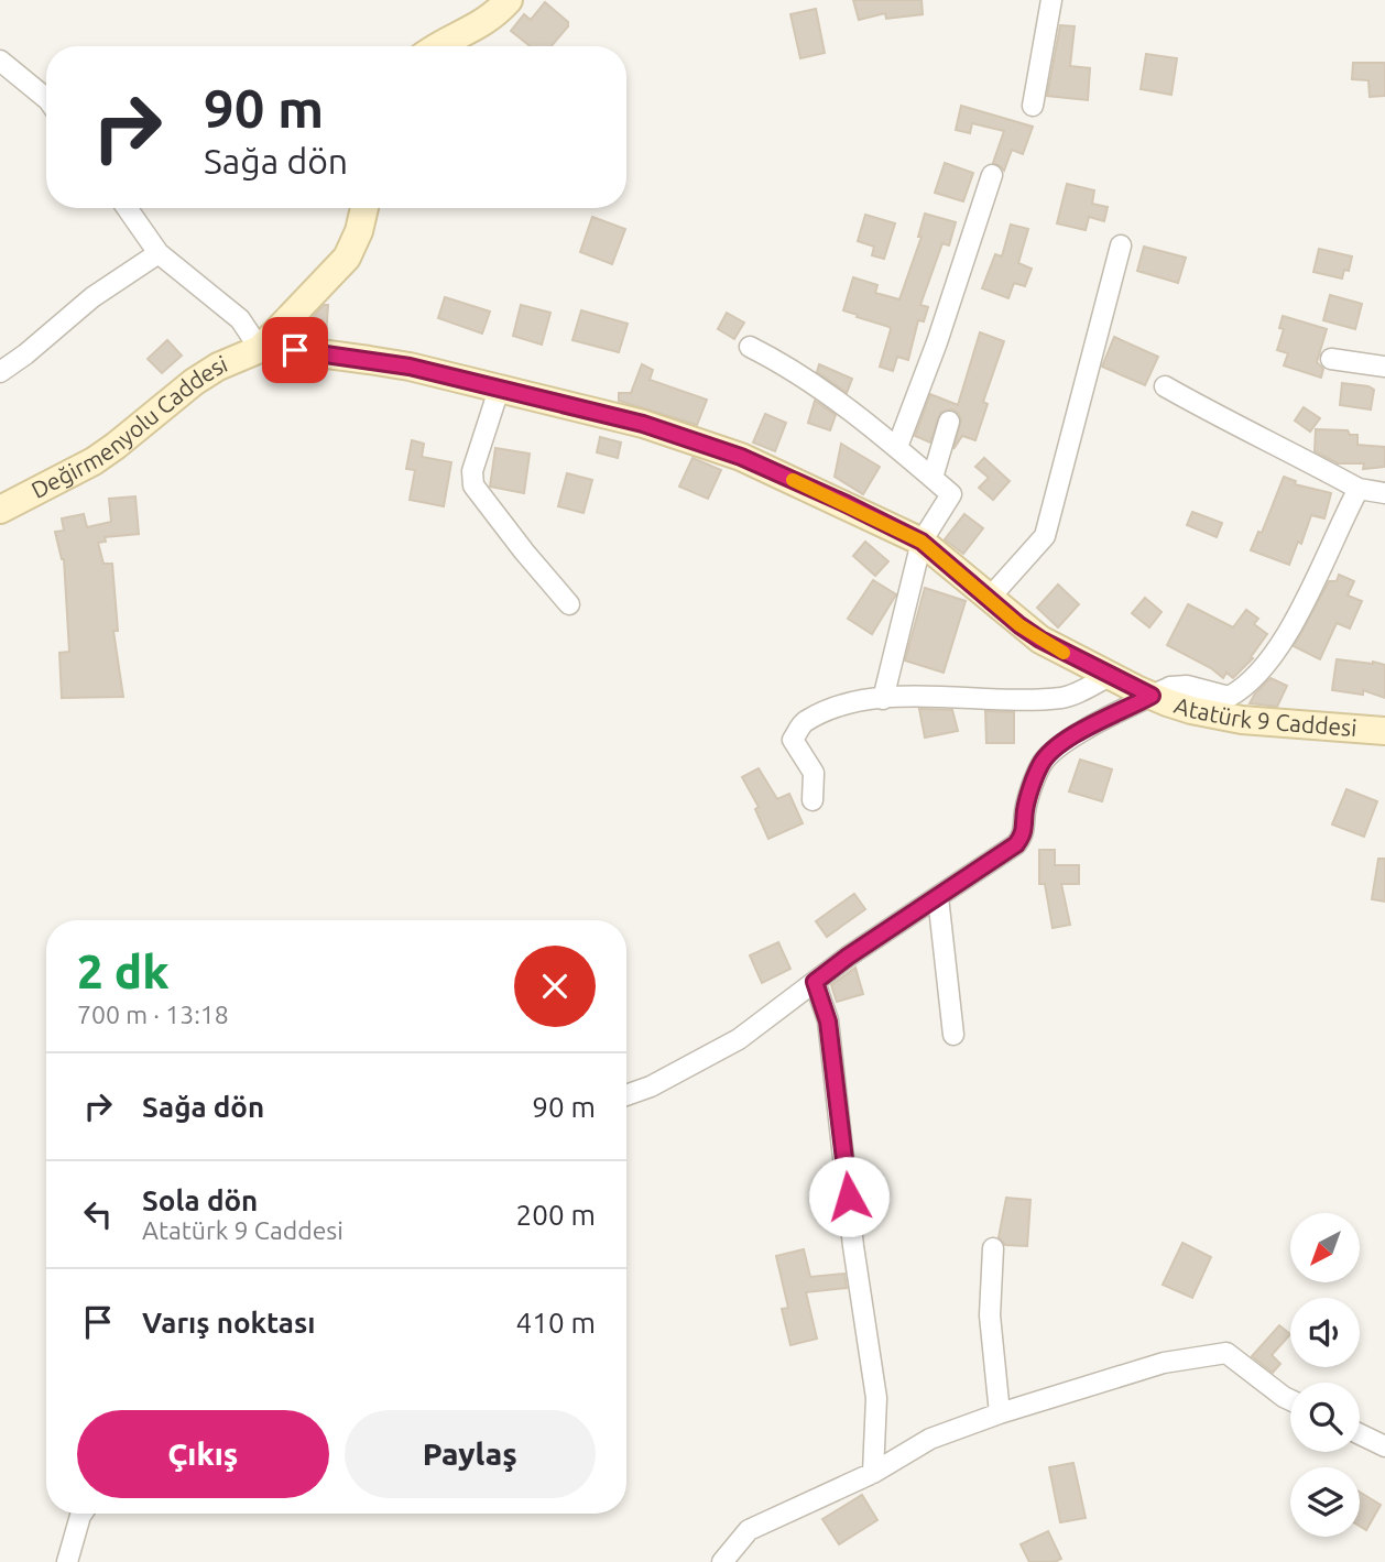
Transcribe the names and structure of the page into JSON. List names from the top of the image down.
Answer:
{
  "streets": {
    "street": ["Değirmenyolu Caddesi", "Atatürk 9 Caddesi"]
  },
  "crossings": [
    ["Değirmenyolu Caddesi", "Atatürk 9 Caddesi"]
  ],
  "north": "bottom left",
  "page": {
    "turn": ["90 m", "Sağa dön"],
    "heading": ["2 dk", "700 m · 13:18"],
    "list": [
      {
        "name": "Sağa dön",
        "value": "90 m"
      },
      {
        "name": "Sola dön",
        "note": "Atatürk 9 Caddesi",
        "value": "200 m"
      },
      {
        "name": "Varış noktası",
        "value": "410 m"
      }
    ],
    "buttons": ["Çıkış", "Paylaş"]
  }
}
